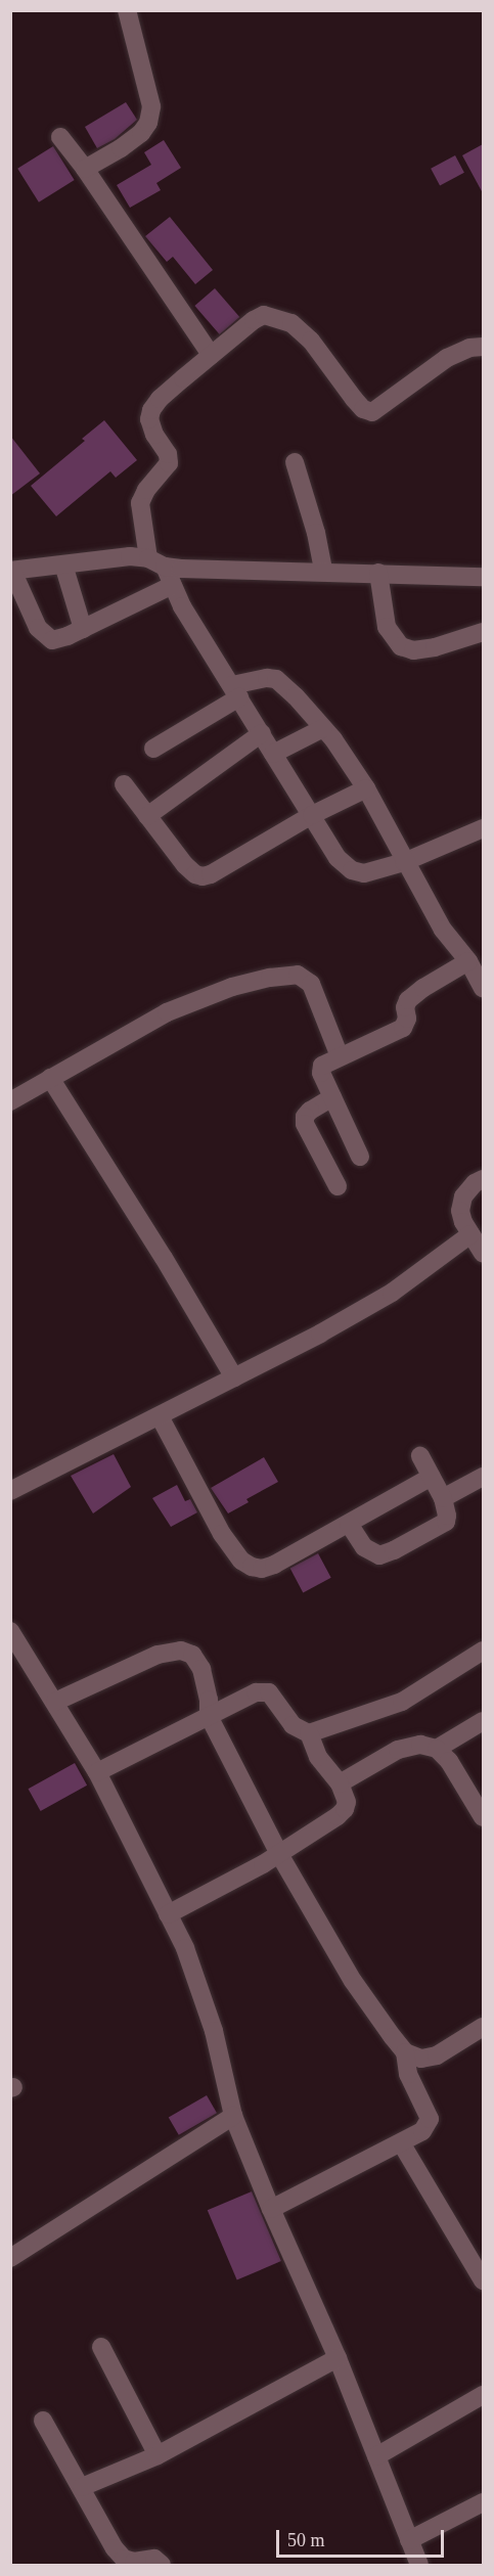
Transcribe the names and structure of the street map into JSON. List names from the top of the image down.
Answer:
{
  "scale_bar": "50 m"
}
